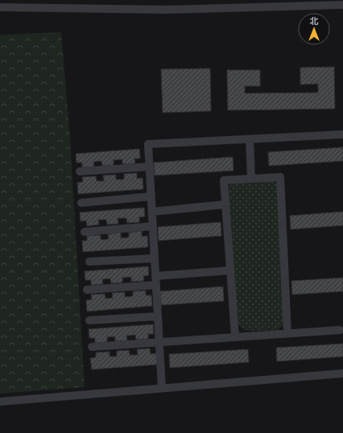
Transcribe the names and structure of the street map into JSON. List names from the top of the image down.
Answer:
{
  "north": "top"
}
